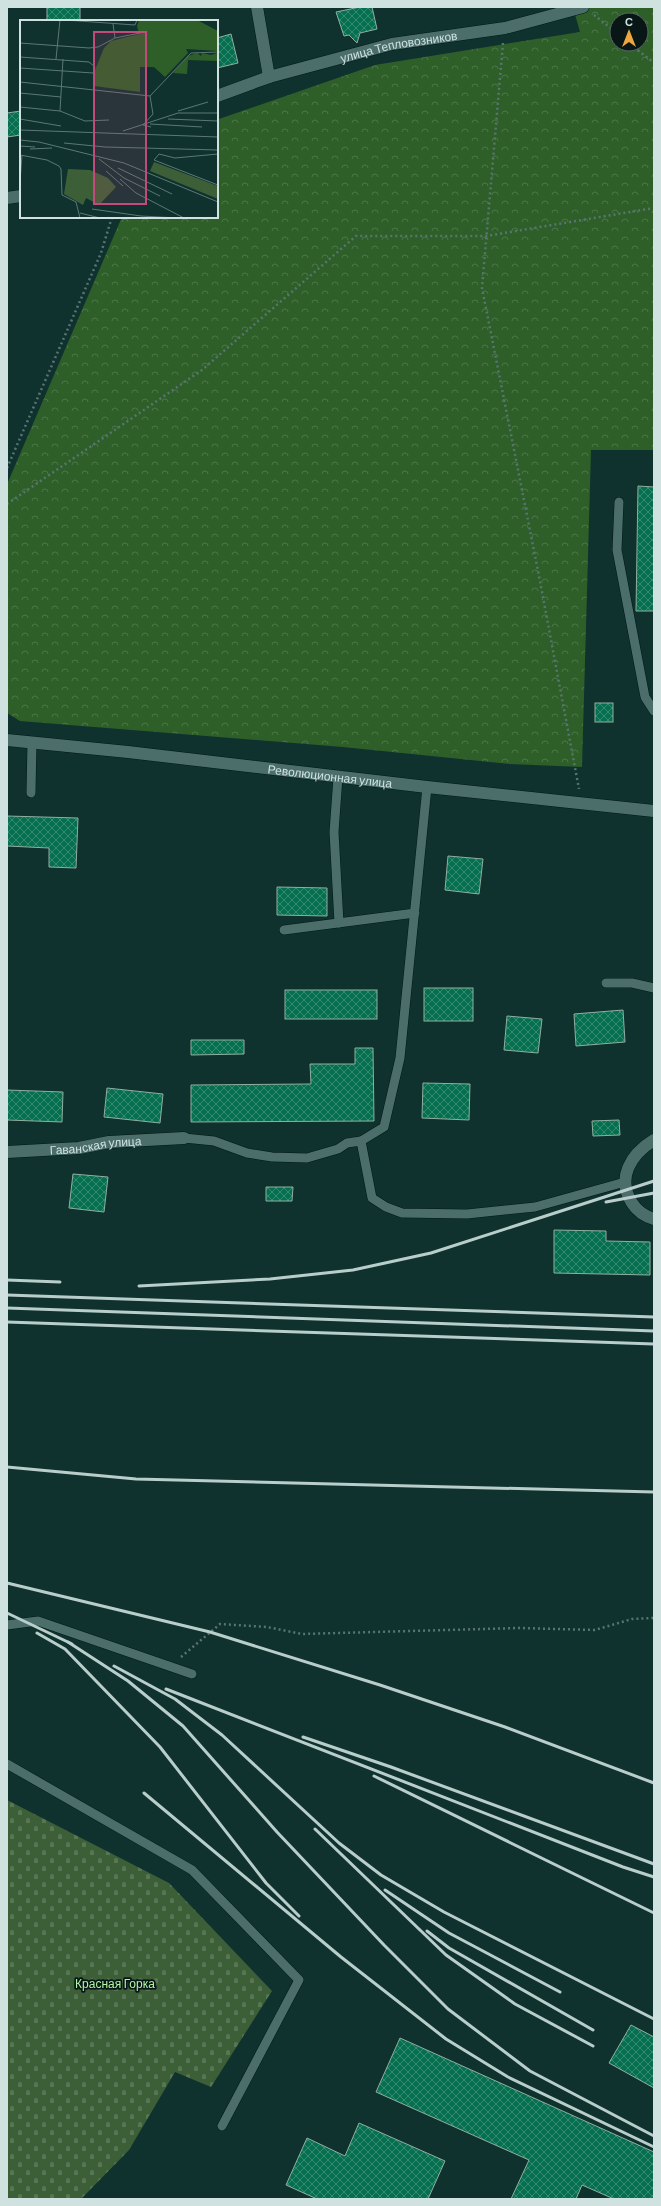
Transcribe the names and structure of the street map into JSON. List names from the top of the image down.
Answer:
{
  "streets": {
    "street": ["улица Тепловозников", "Революционная улица", "Гаванская улица"]
  },
  "parks": ["Красная Горка"],
  "north": "top"
}
